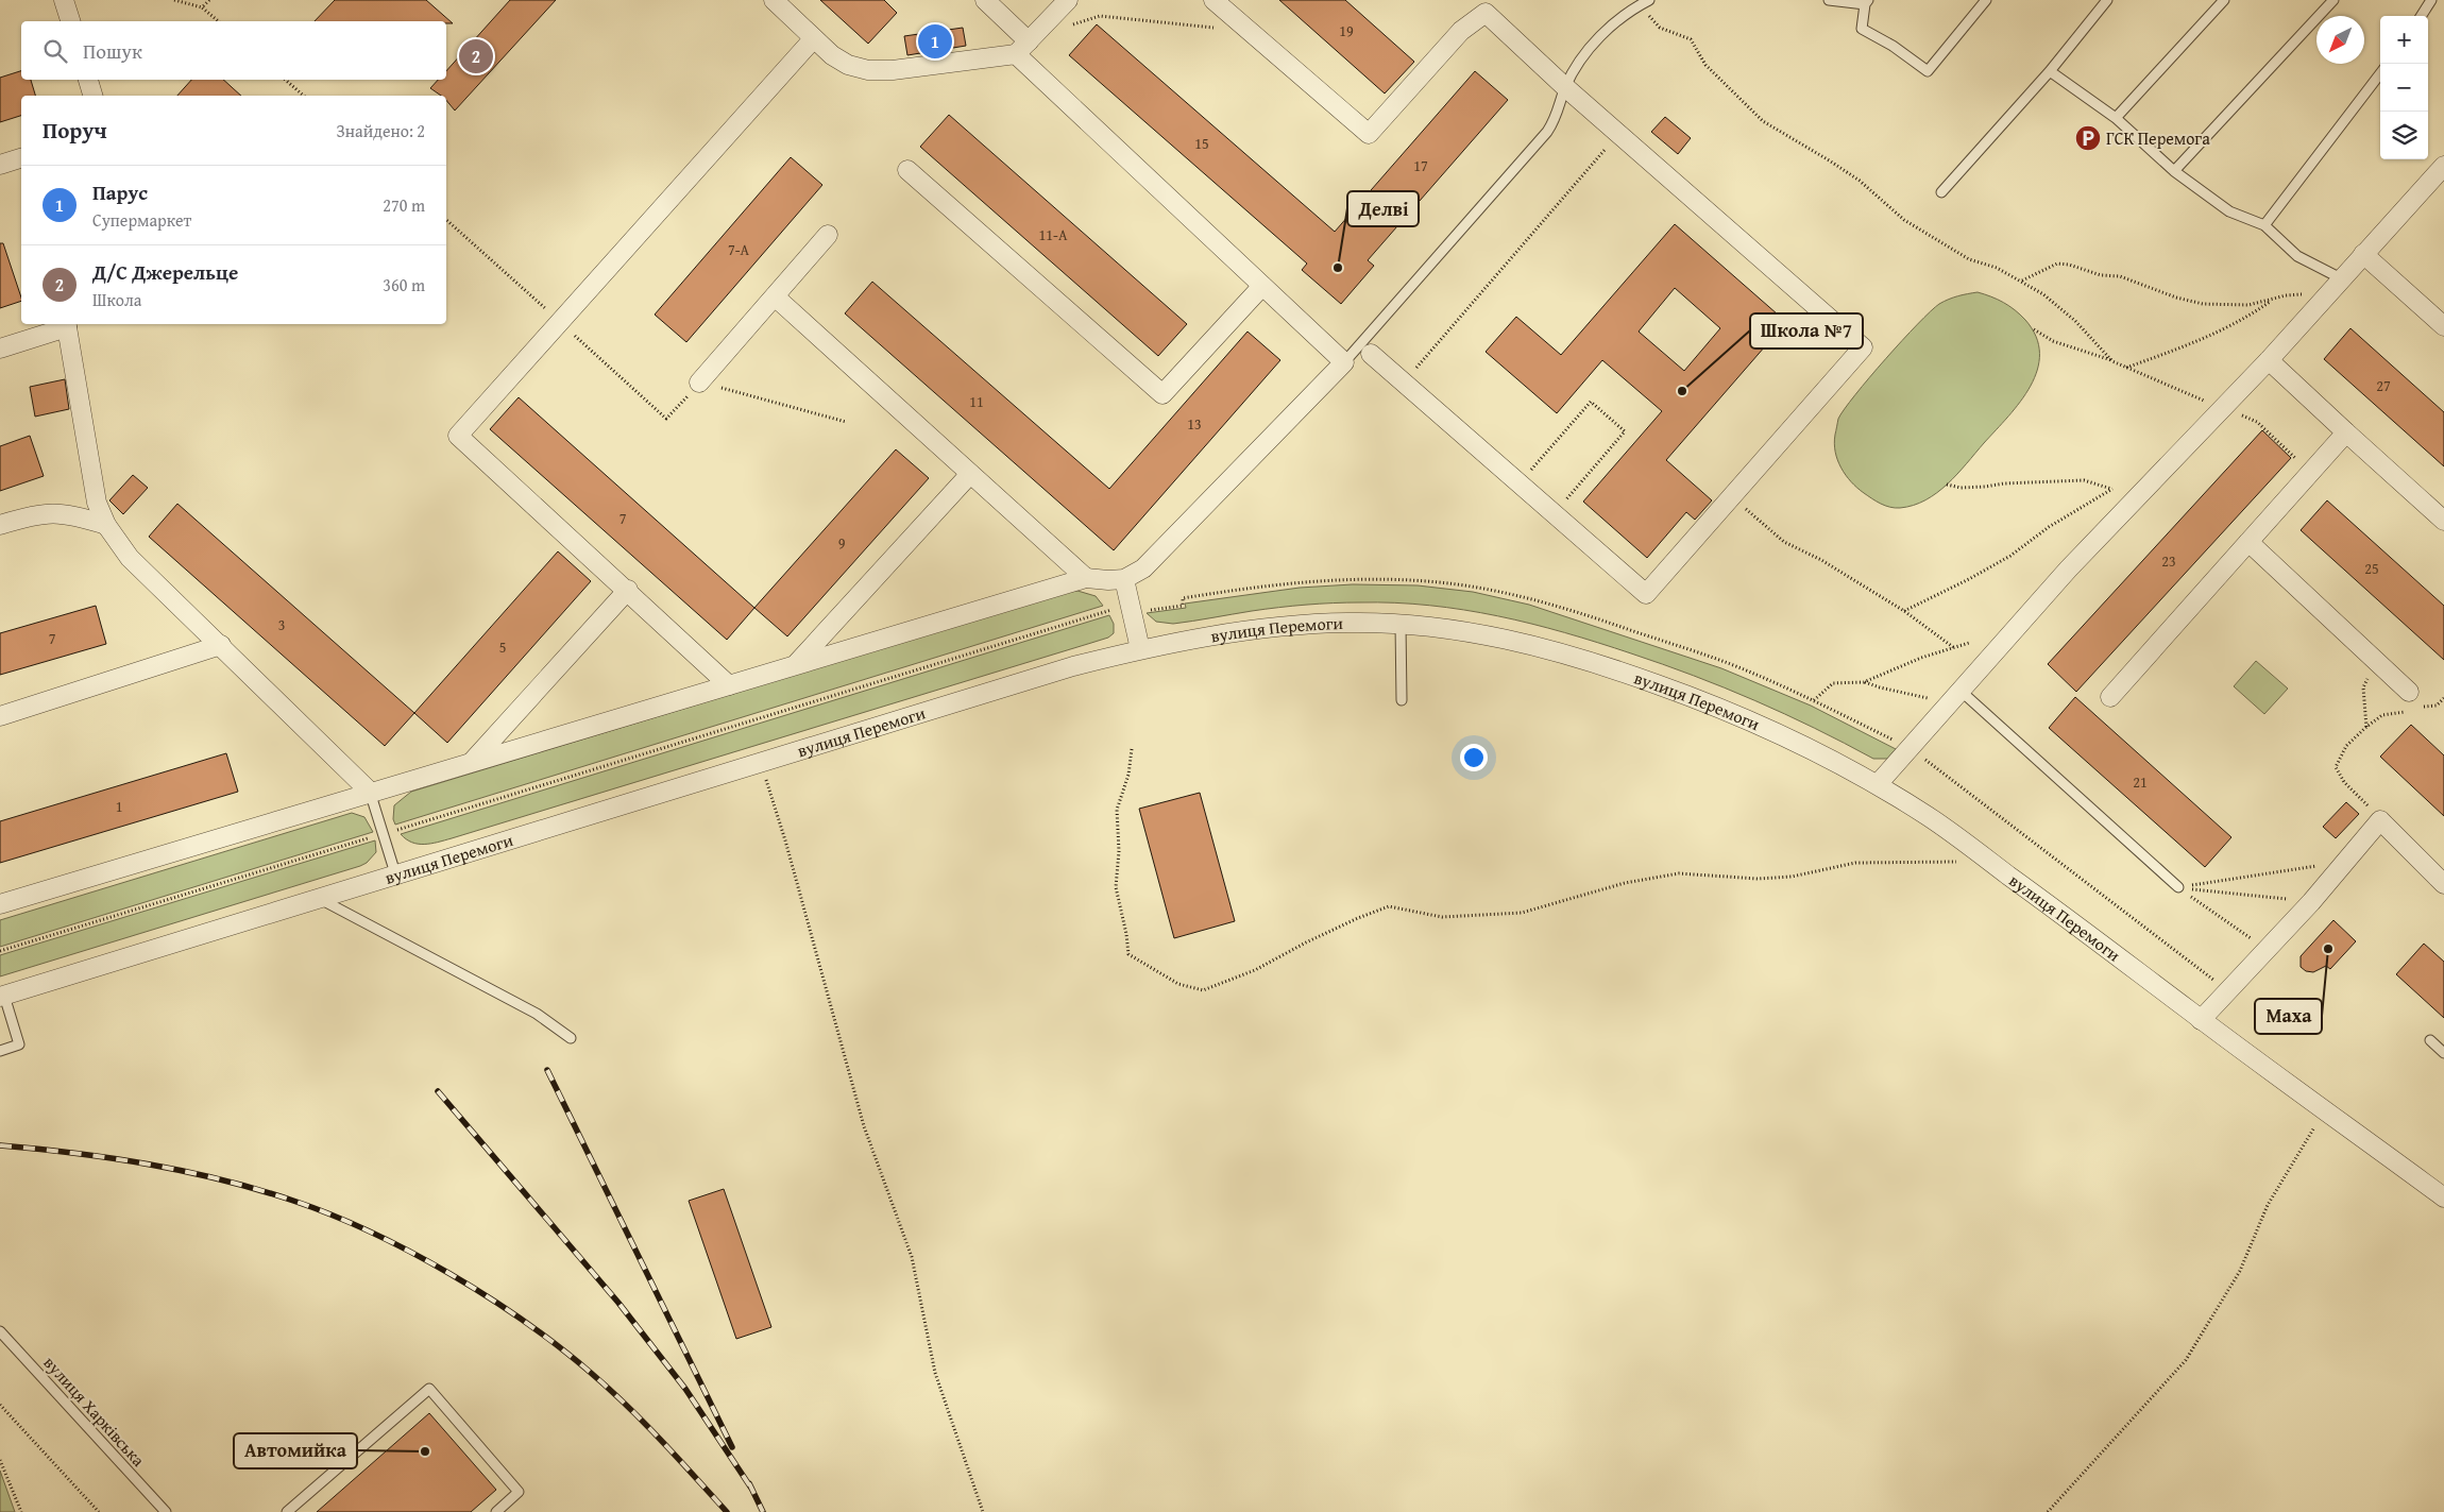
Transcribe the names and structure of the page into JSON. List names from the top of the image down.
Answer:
{
  "streets": {
    "street": ["вулиця Перемоги"],
    "lane": ["вулиця Харківська"]
  },
  "places": {
    "parking": ["ГСК Перемога"],
    "other": [
      "Делві",
      "Школа №7",
      "Маха",
      "Автомийка"
    ]
  },
  "house_numbers": [
    "19",
    "15",
    "17",
    "11-А",
    "7-А",
    "27",
    "11",
    "13",
    "7",
    "9",
    "23",
    "25",
    "3",
    "7",
    "5",
    "21",
    "1"
  ],
  "north": "bottom left",
  "page": {
    "map_buttons": ["+", "−"],
    "search": "Пошук",
    "pins": ["1", "2"],
    "heading": ["Поруч", "Знайдено: 2"],
    "list": [
      {
        "mark": "1",
        "name": "Парус",
        "note": "Супермаркет",
        "value": "270 m"
      },
      {
        "mark": "2",
        "name": "Д/С Джерельце",
        "note": "Школа",
        "value": "360 m"
      }
    ]
  }
}
